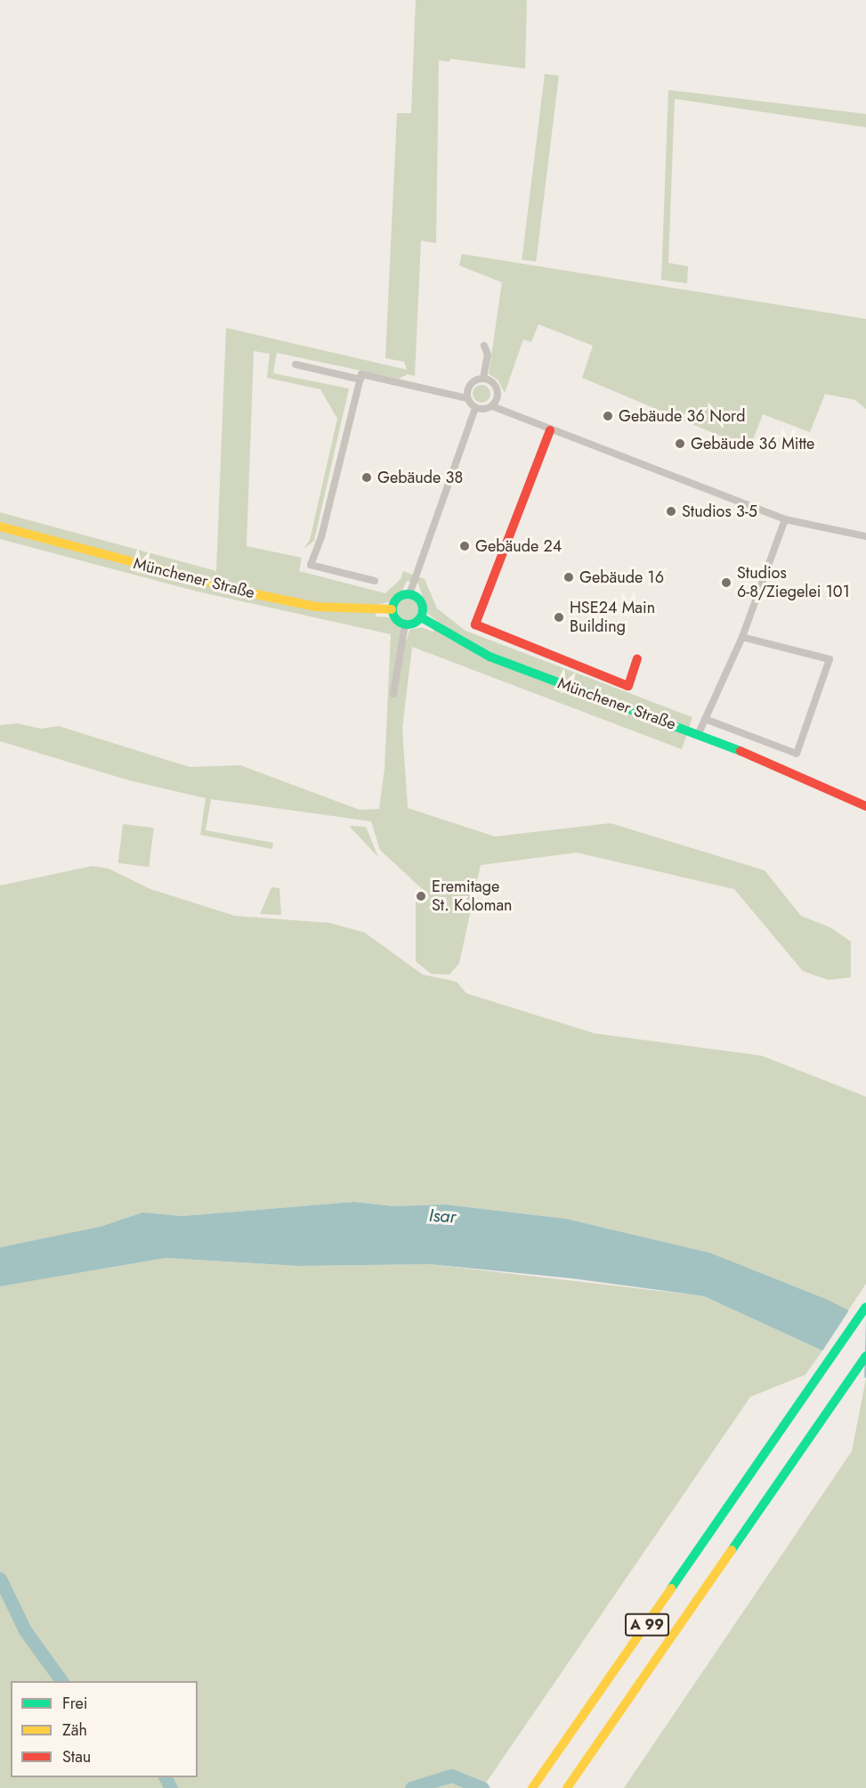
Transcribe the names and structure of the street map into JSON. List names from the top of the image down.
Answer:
{
  "streets": {
    "main road": ["Münchener Straße", "A 99"]
  },
  "water": ["Isar"],
  "places": [
    "Gebäude 36 Nord",
    "Gebäude 36 Mitte",
    "Gebäude 38",
    "Studios 3-5",
    "Gebäude 24",
    "Gebäude 16",
    "Studios 6-8/Ziegelei 101",
    "HSE24 Main Building",
    "Eremitage St. Koloman"
  ],
  "legend": ["Frei", "Zäh", "Stau"]
}
